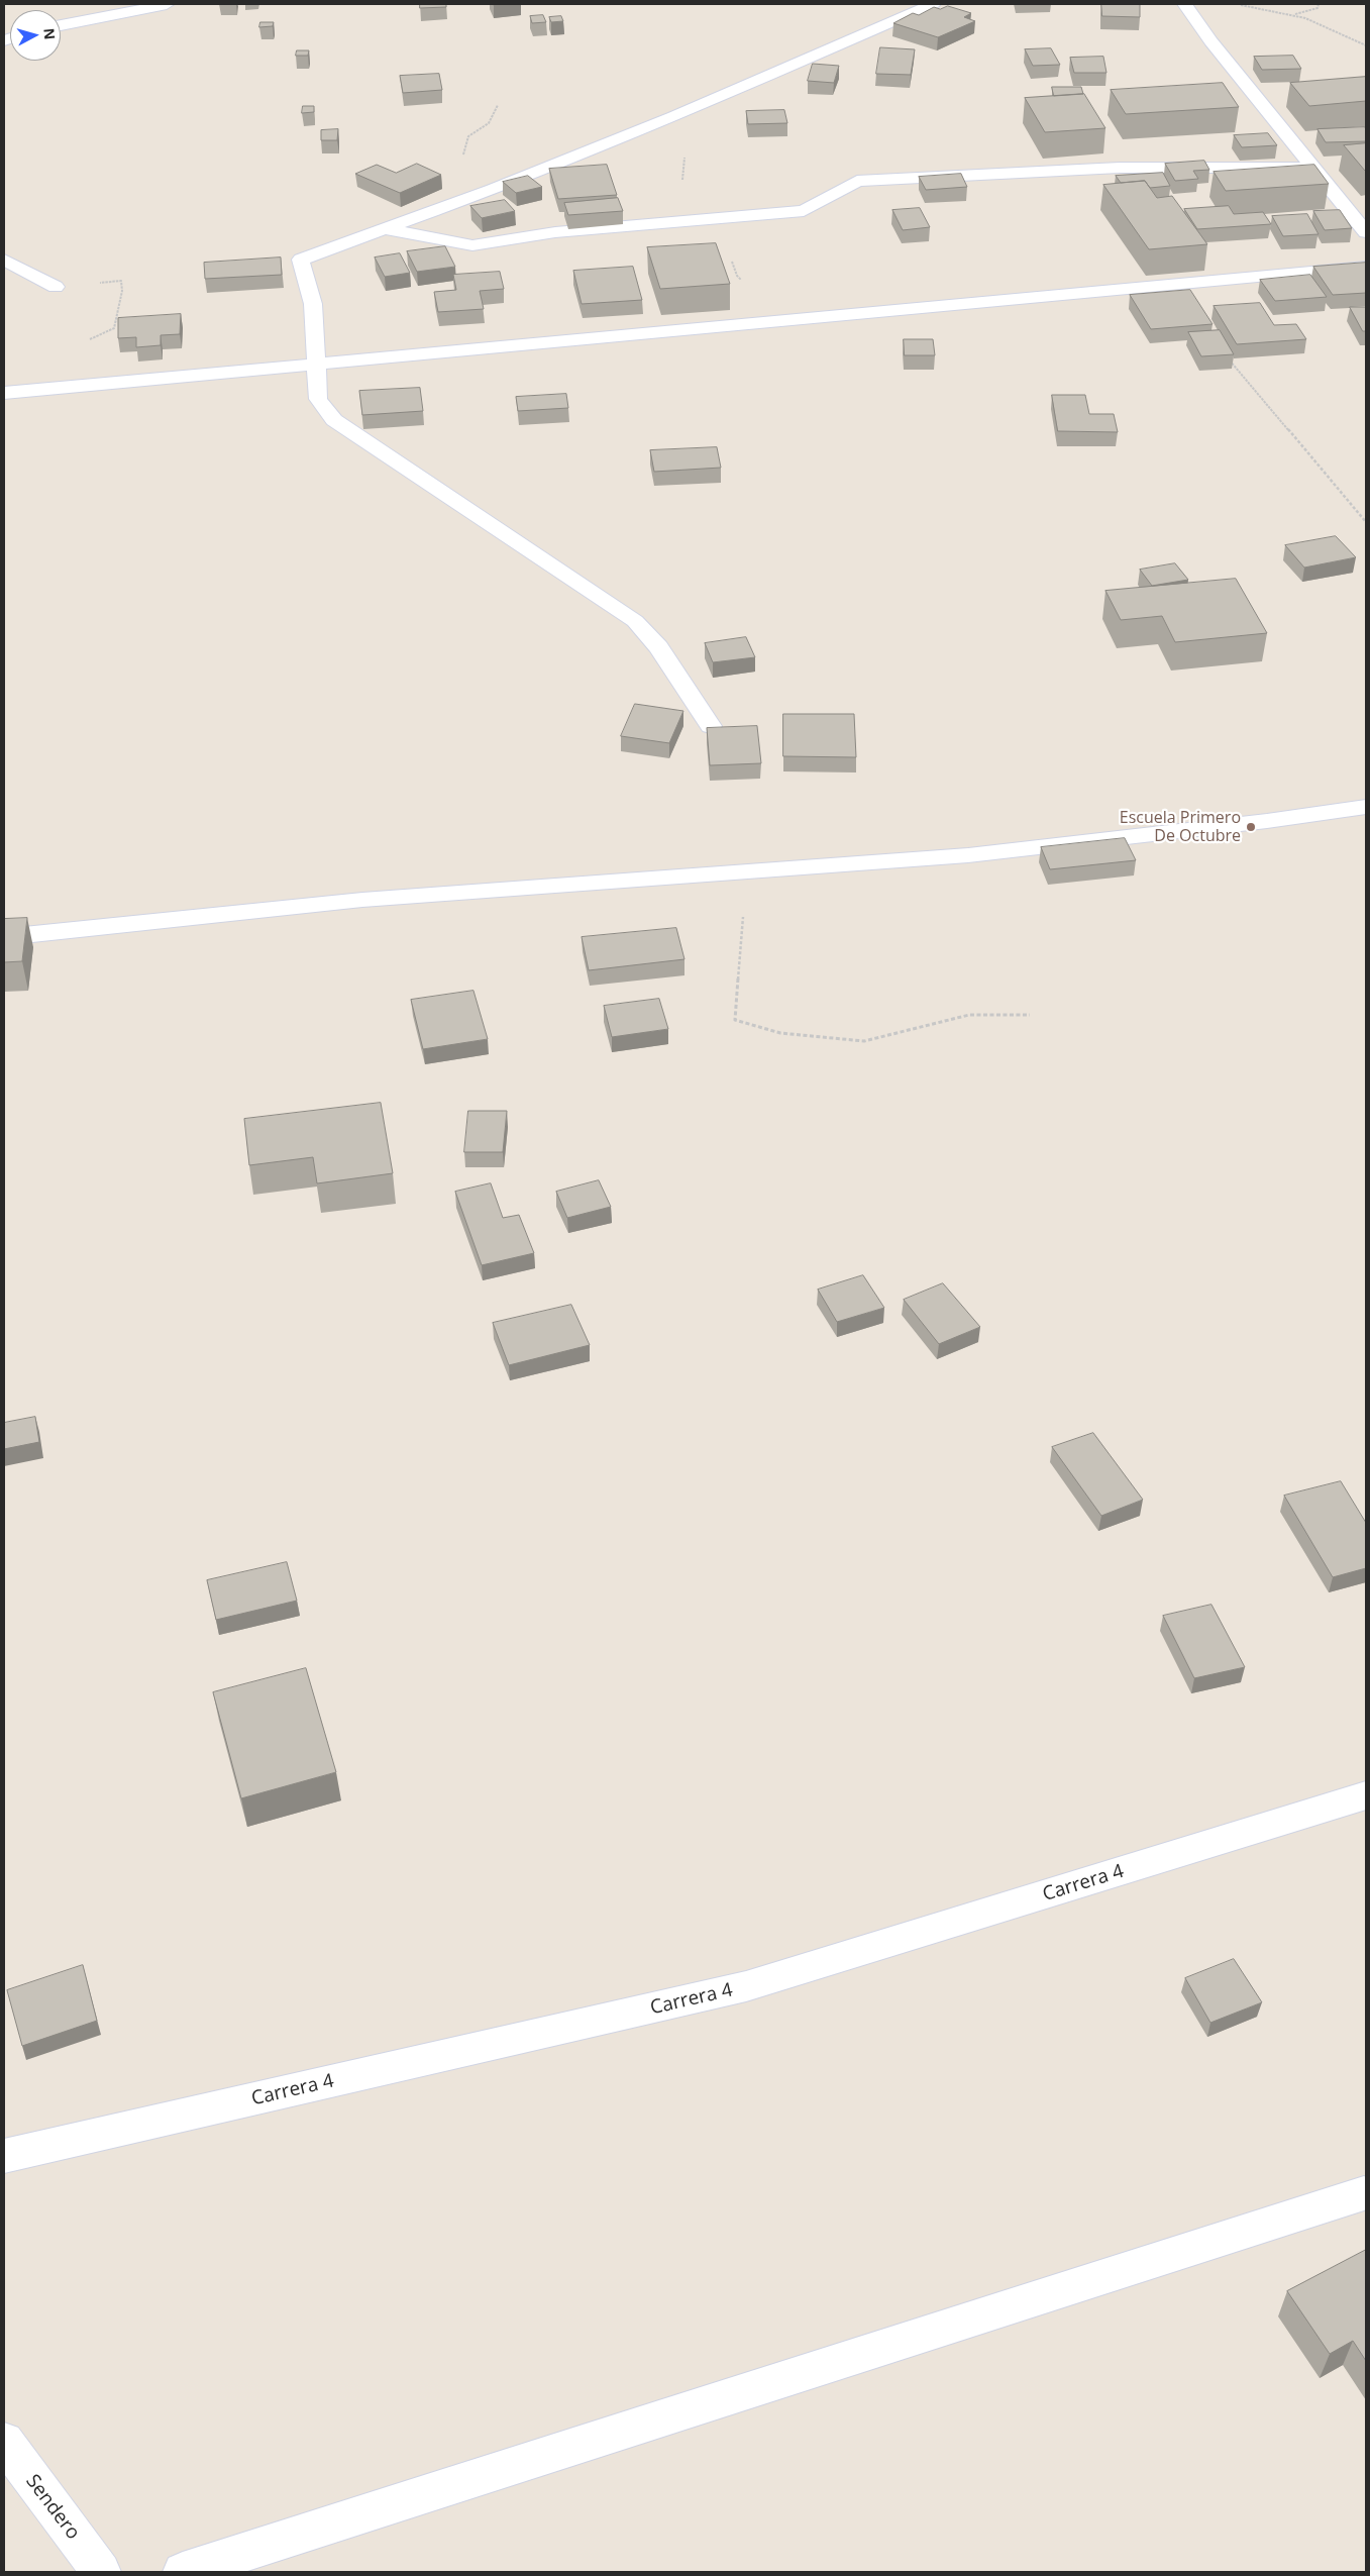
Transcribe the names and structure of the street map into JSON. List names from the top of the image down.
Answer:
{
  "streets": {
    "street": ["Carrera 4", "Sendero"]
  },
  "places": ["Escuela Primero De Octubre"],
  "north": "right"
}
